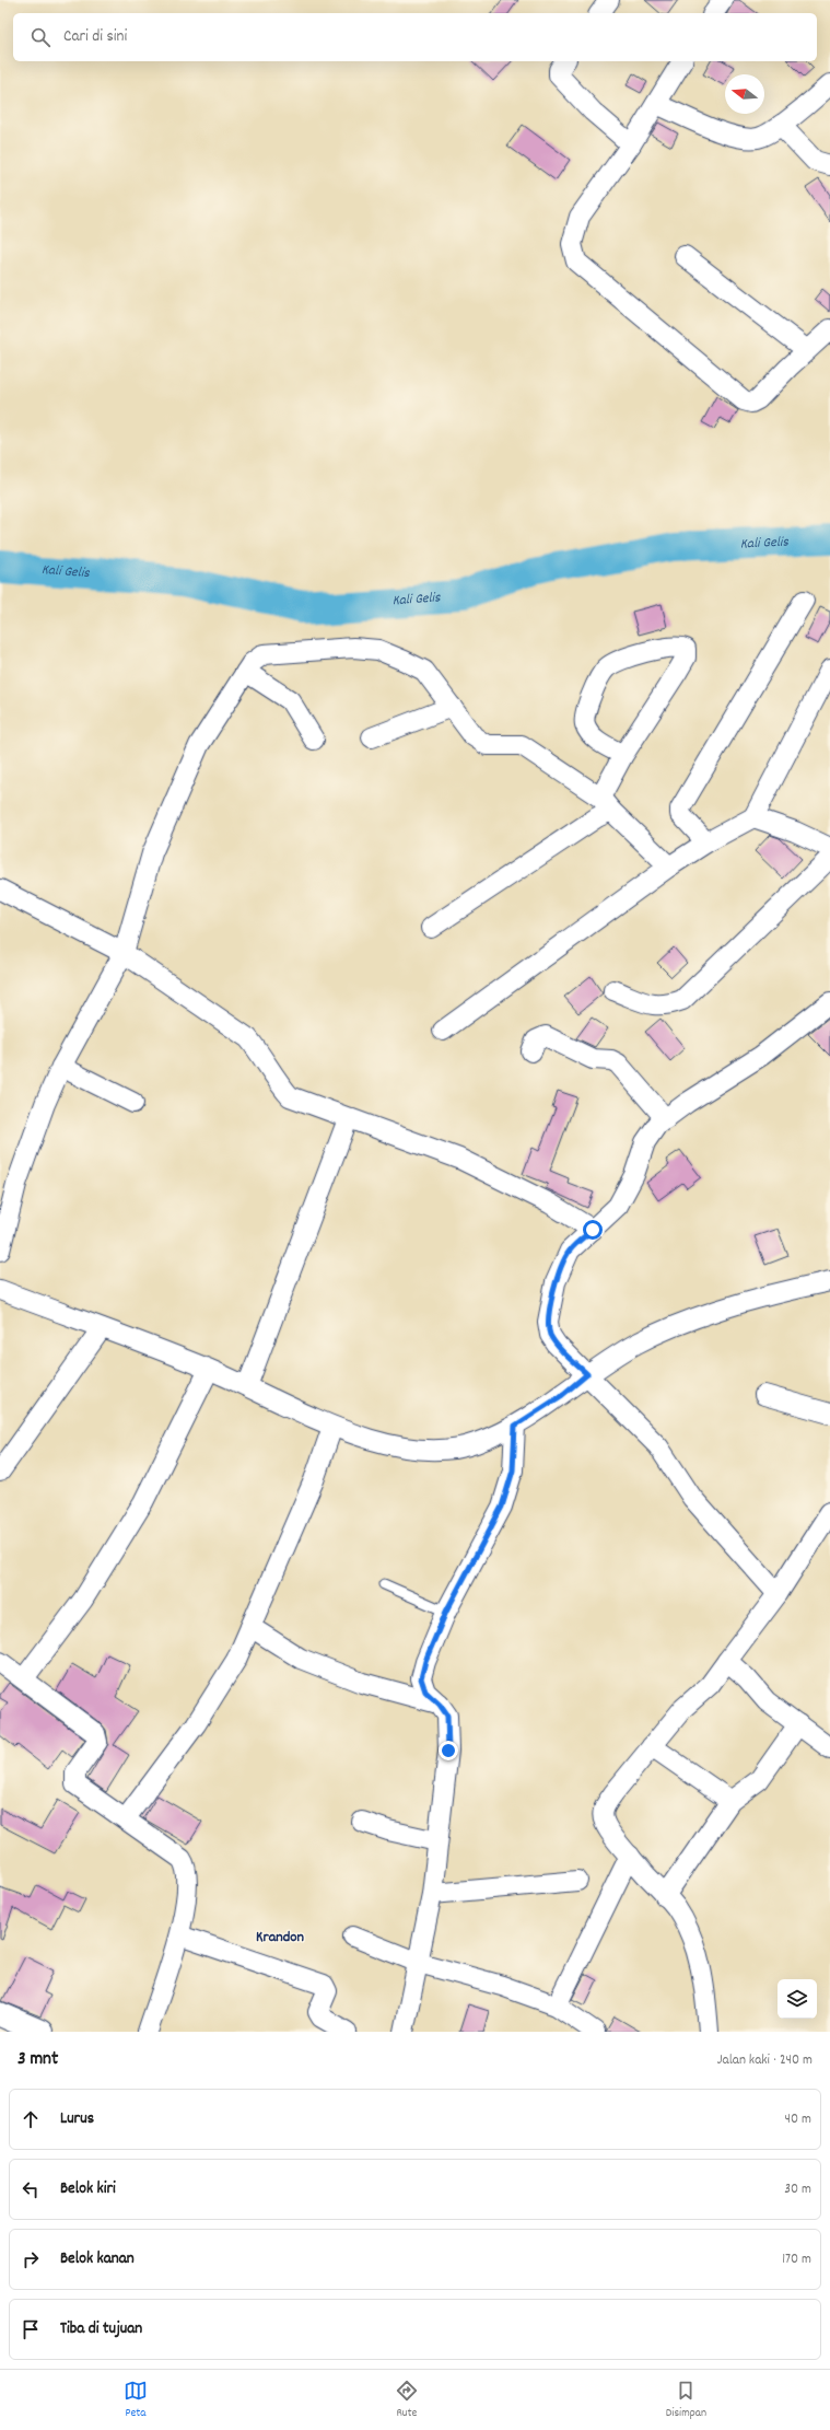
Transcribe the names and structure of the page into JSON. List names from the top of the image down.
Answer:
{
  "districts": ["Krandon"],
  "water": ["Kali Gelis"],
  "north": "left",
  "page": {
    "search": "Cari di sini",
    "heading": ["3 mnt", "Jalan kaki · 240 m"],
    "list": [
      ["Lurus", "40 m"],
      ["Belok kiri", "30 m"],
      ["Belok kanan", "170 m"],
      "Tiba di tujuan"
    ],
    "nav": ["Peta", "Rute", "Disimpan"]
  }
}
